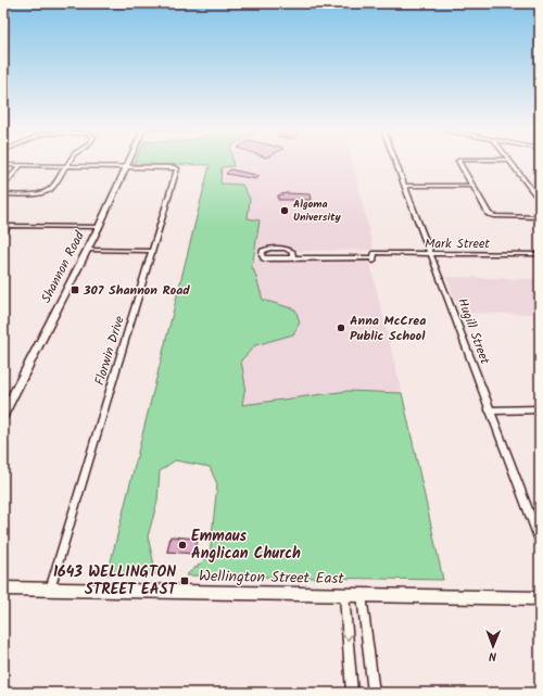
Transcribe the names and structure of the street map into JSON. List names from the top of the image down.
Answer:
{
  "streets": {
    "street": [
      "Mark Street",
      "Shannon Road",
      "Hugill Street",
      "Florwin Drive",
      "Wellington Street East"
    ]
  },
  "crossings": [
    ["Mark Street", "Hugill Street"],
    ["Shannon Road", "Florwin Drive"],
    ["Florwin Drive", "Wellington Street East"]
  ],
  "places": {
    "other": ["Algoma University", "Anna McCrea Public School", "Emmaus Anglican Church"],
    "transit": ["307 Shannon Road", "1643 WELLINGTON STREET EAST"]
  },
  "north": "bottom"
}
